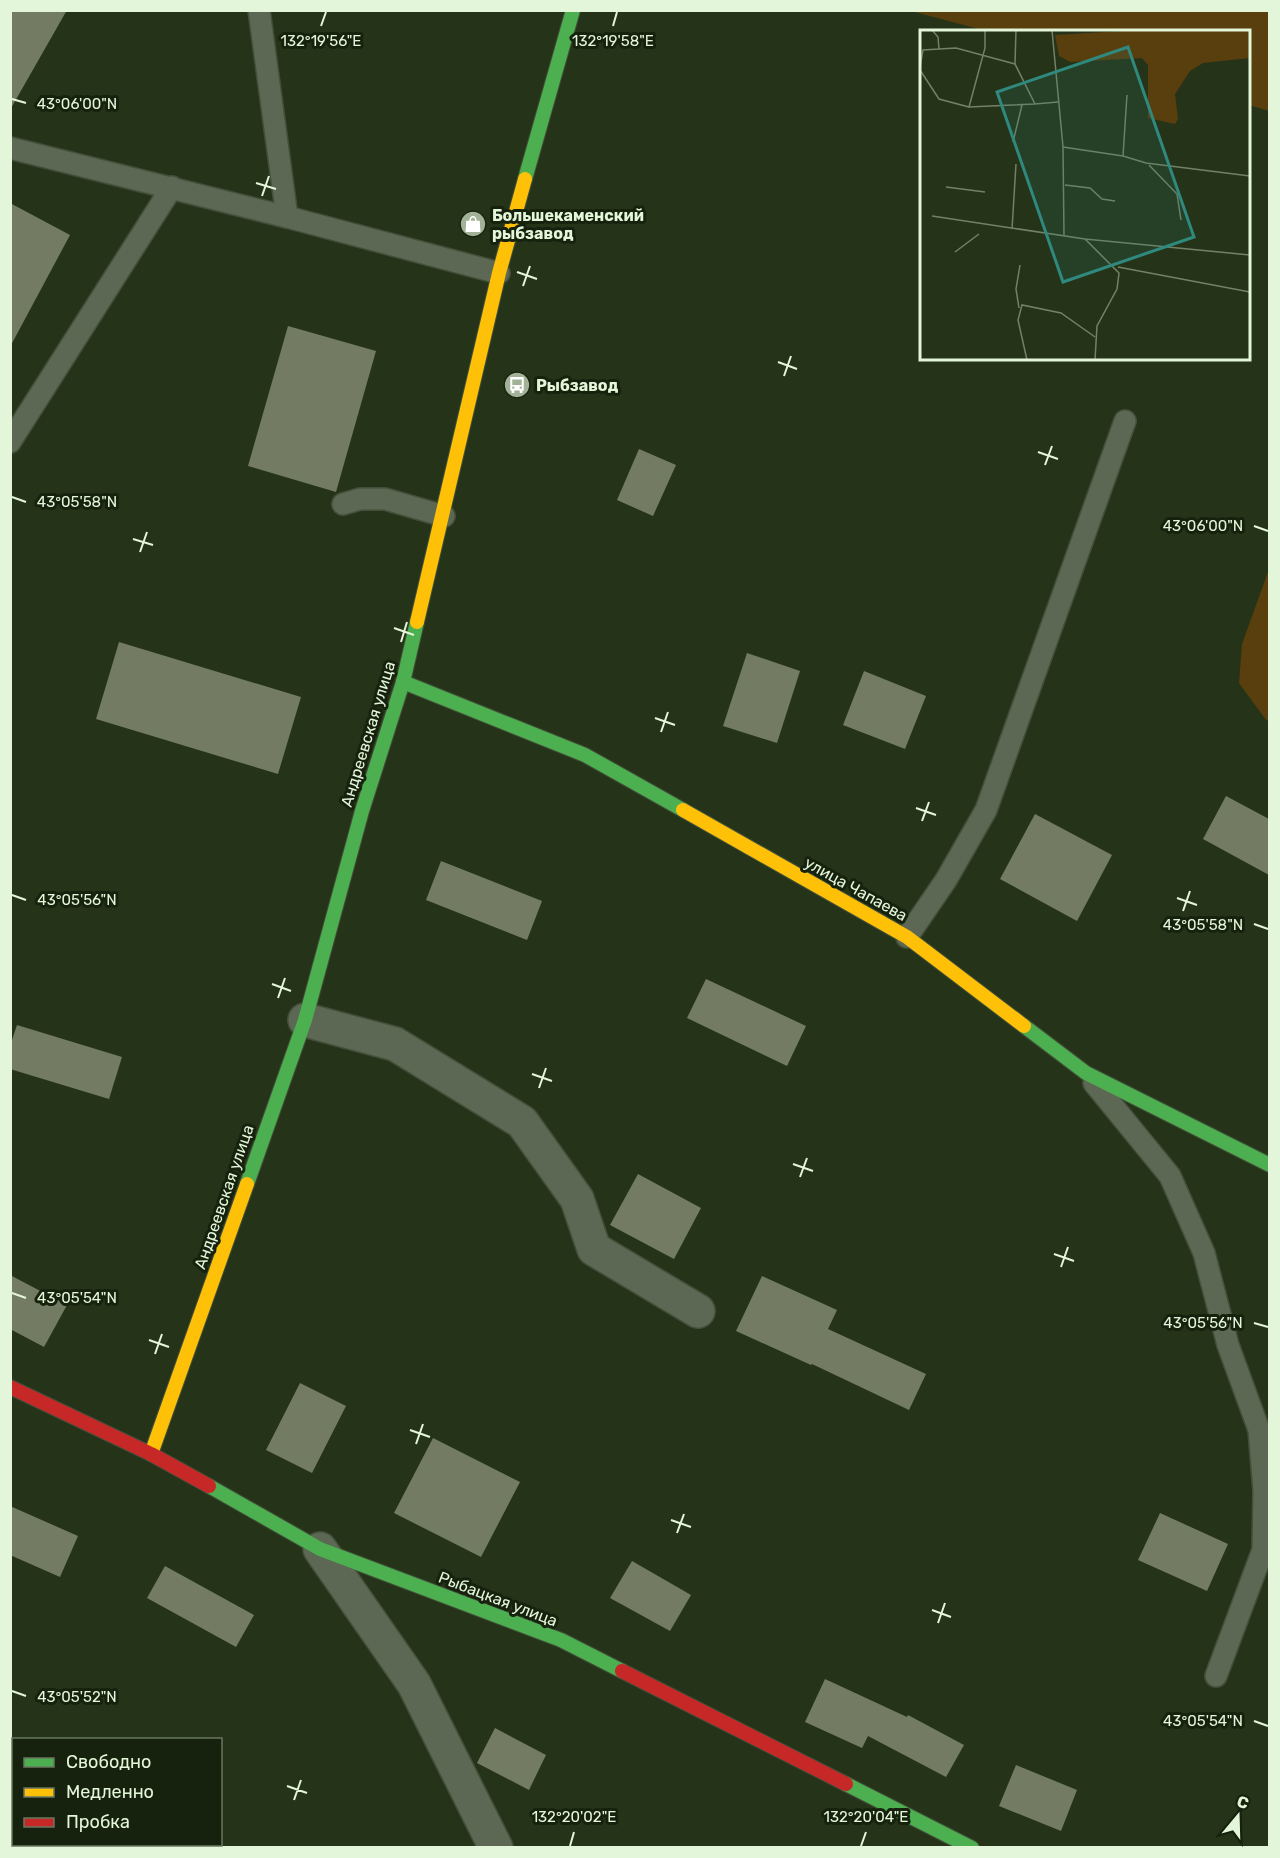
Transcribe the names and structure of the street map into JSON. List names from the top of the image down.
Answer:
{
  "streets": {
    "street": ["Андреевская улица", "улица Чапаева", "Рыбацкая улица"]
  },
  "crossings": [
    ["Андреевская улица", "улица Чапаева"],
    ["Андреевская улица", "Рыбацкая улица"]
  ],
  "places": {
    "shop": ["Большекаменский рыбзавод"],
    "bus stop": ["Рыбзавод"]
  },
  "legend": ["Свободно", "Медленно", "Пробка"],
  "north": "top",
  "coordinates": [
    "132°19'56\"E",
    "132°19'58\"E",
    "43°06'00\"N",
    "43°05'58\"N",
    "43°05'56\"N",
    "43°05'54\"N",
    "43°05'52\"N",
    "132°20'02\"E",
    "132°20'04\"E"
  ]
}
